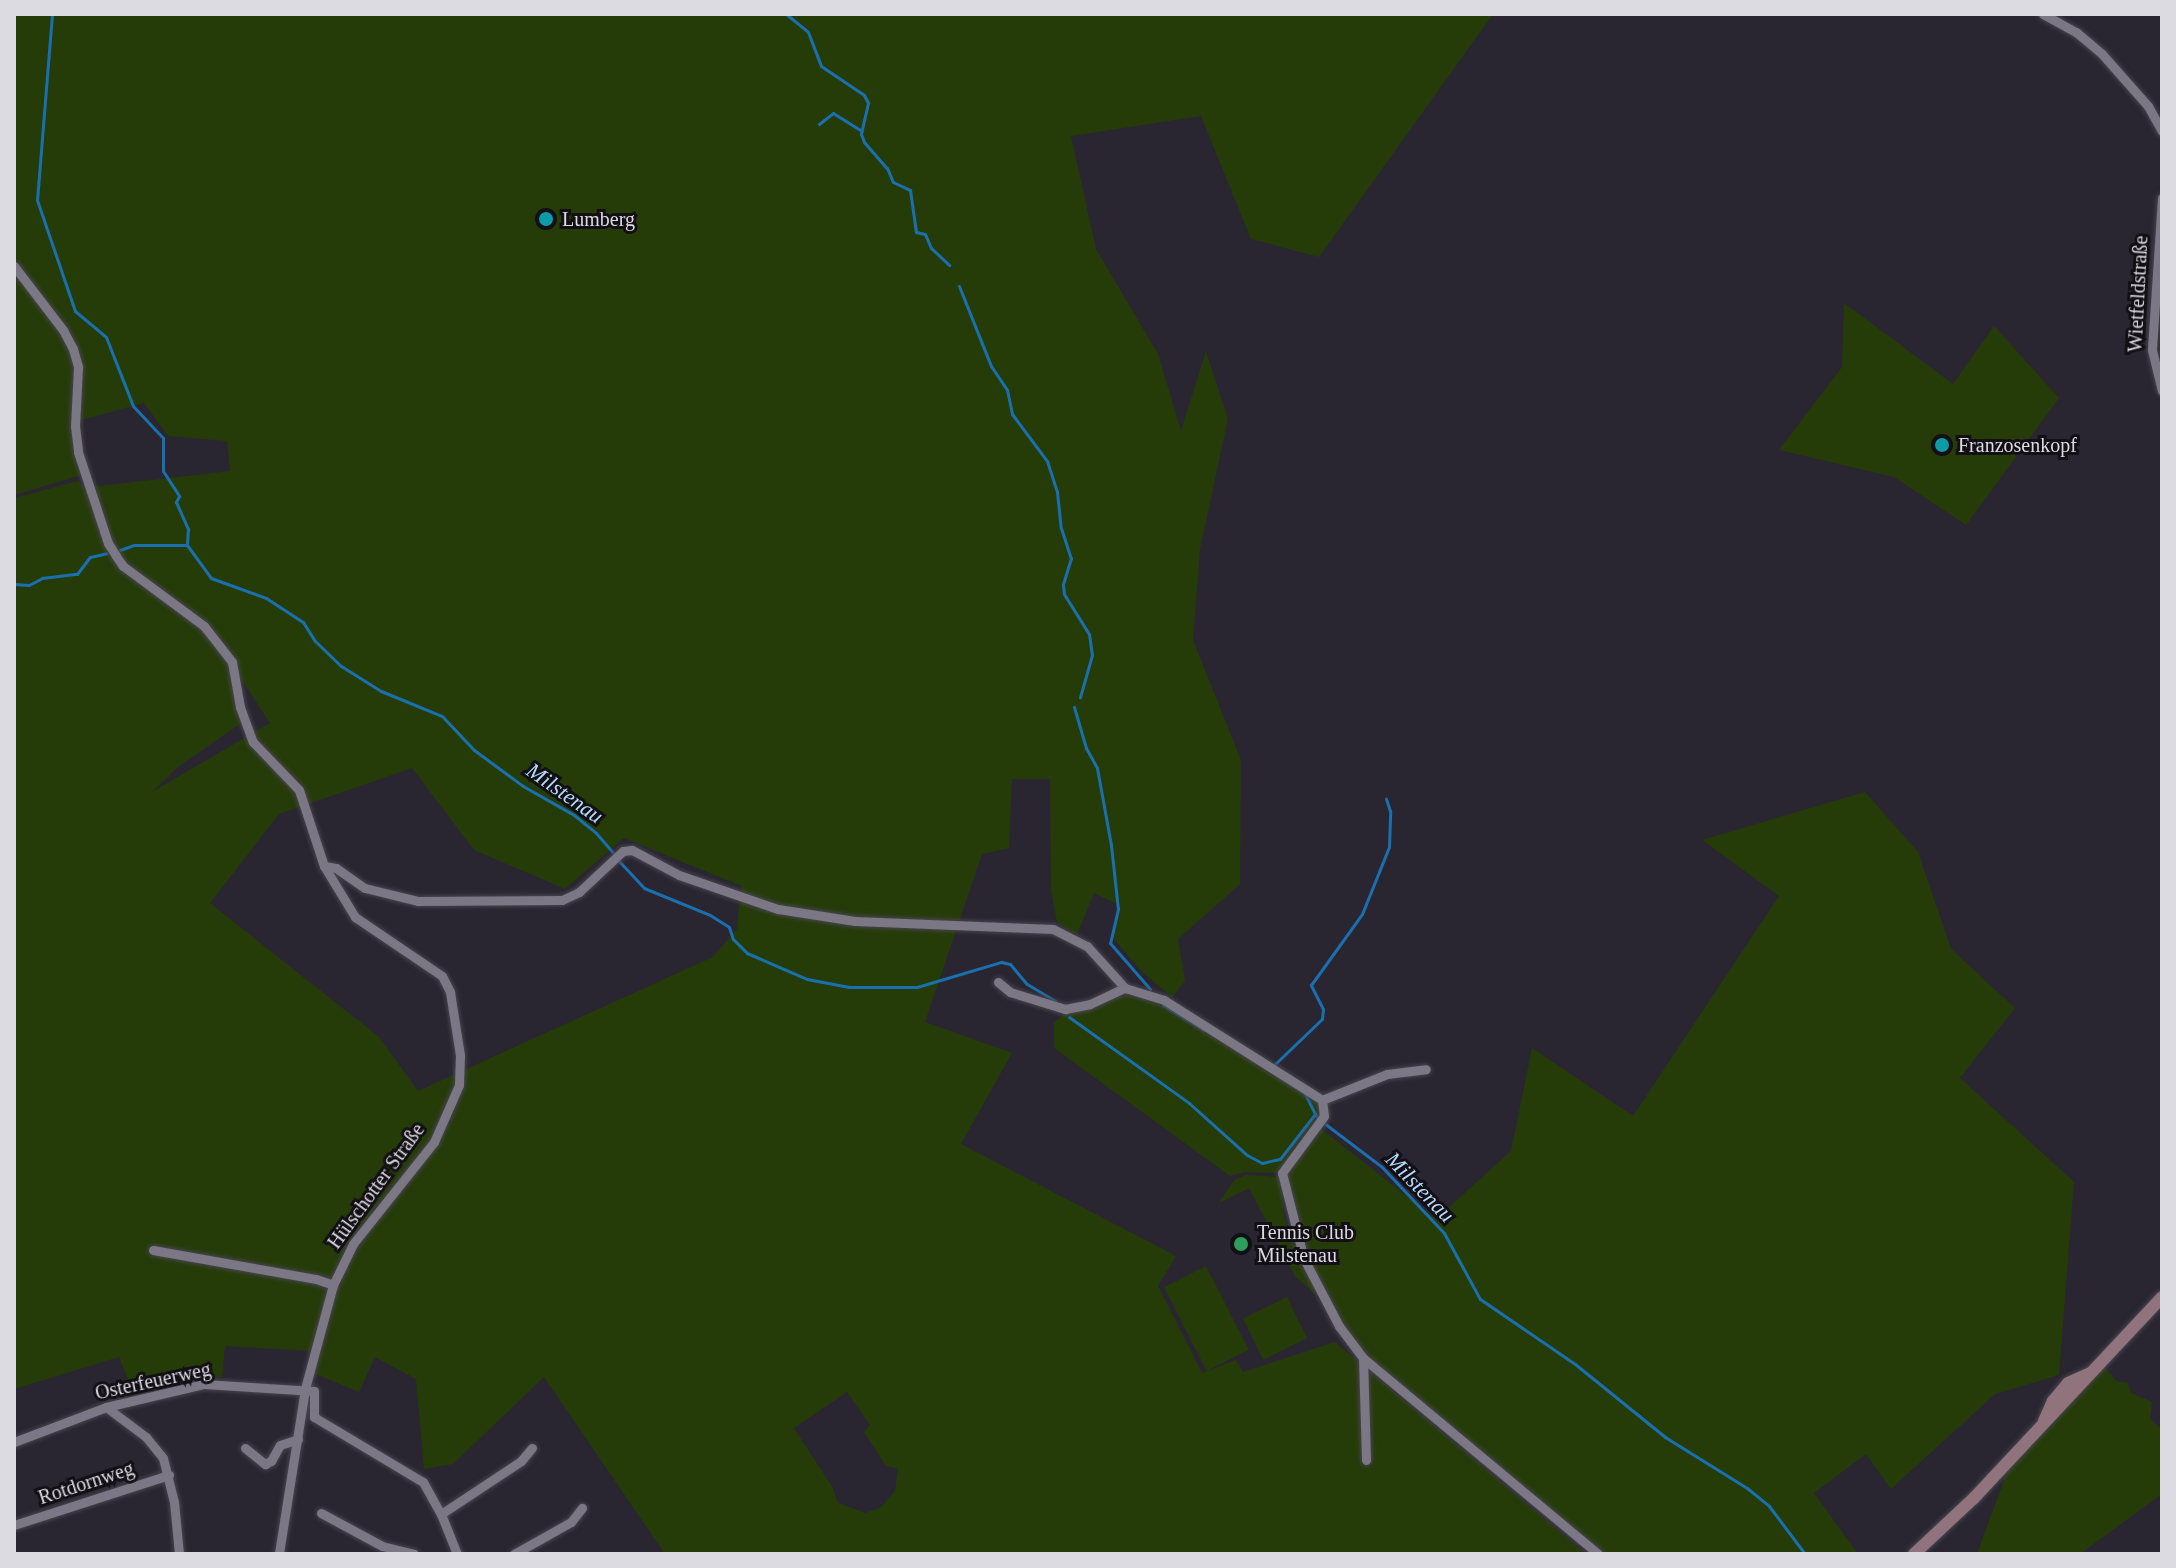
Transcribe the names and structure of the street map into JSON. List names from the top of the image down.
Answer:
{
  "streets": {
    "street": [
      "Wietfeldstraße",
      "Hülschotter Straße",
      "Osterfeuerweg",
      "Rotdornweg"
    ]
  },
  "crossings": [
    ["Hülschotter Straße", "Osterfeuerweg"]
  ],
  "water": ["Milstenau"],
  "places": ["Lumberg", "Franzosenkopf", "Tennis Club Milstenau"]
}
